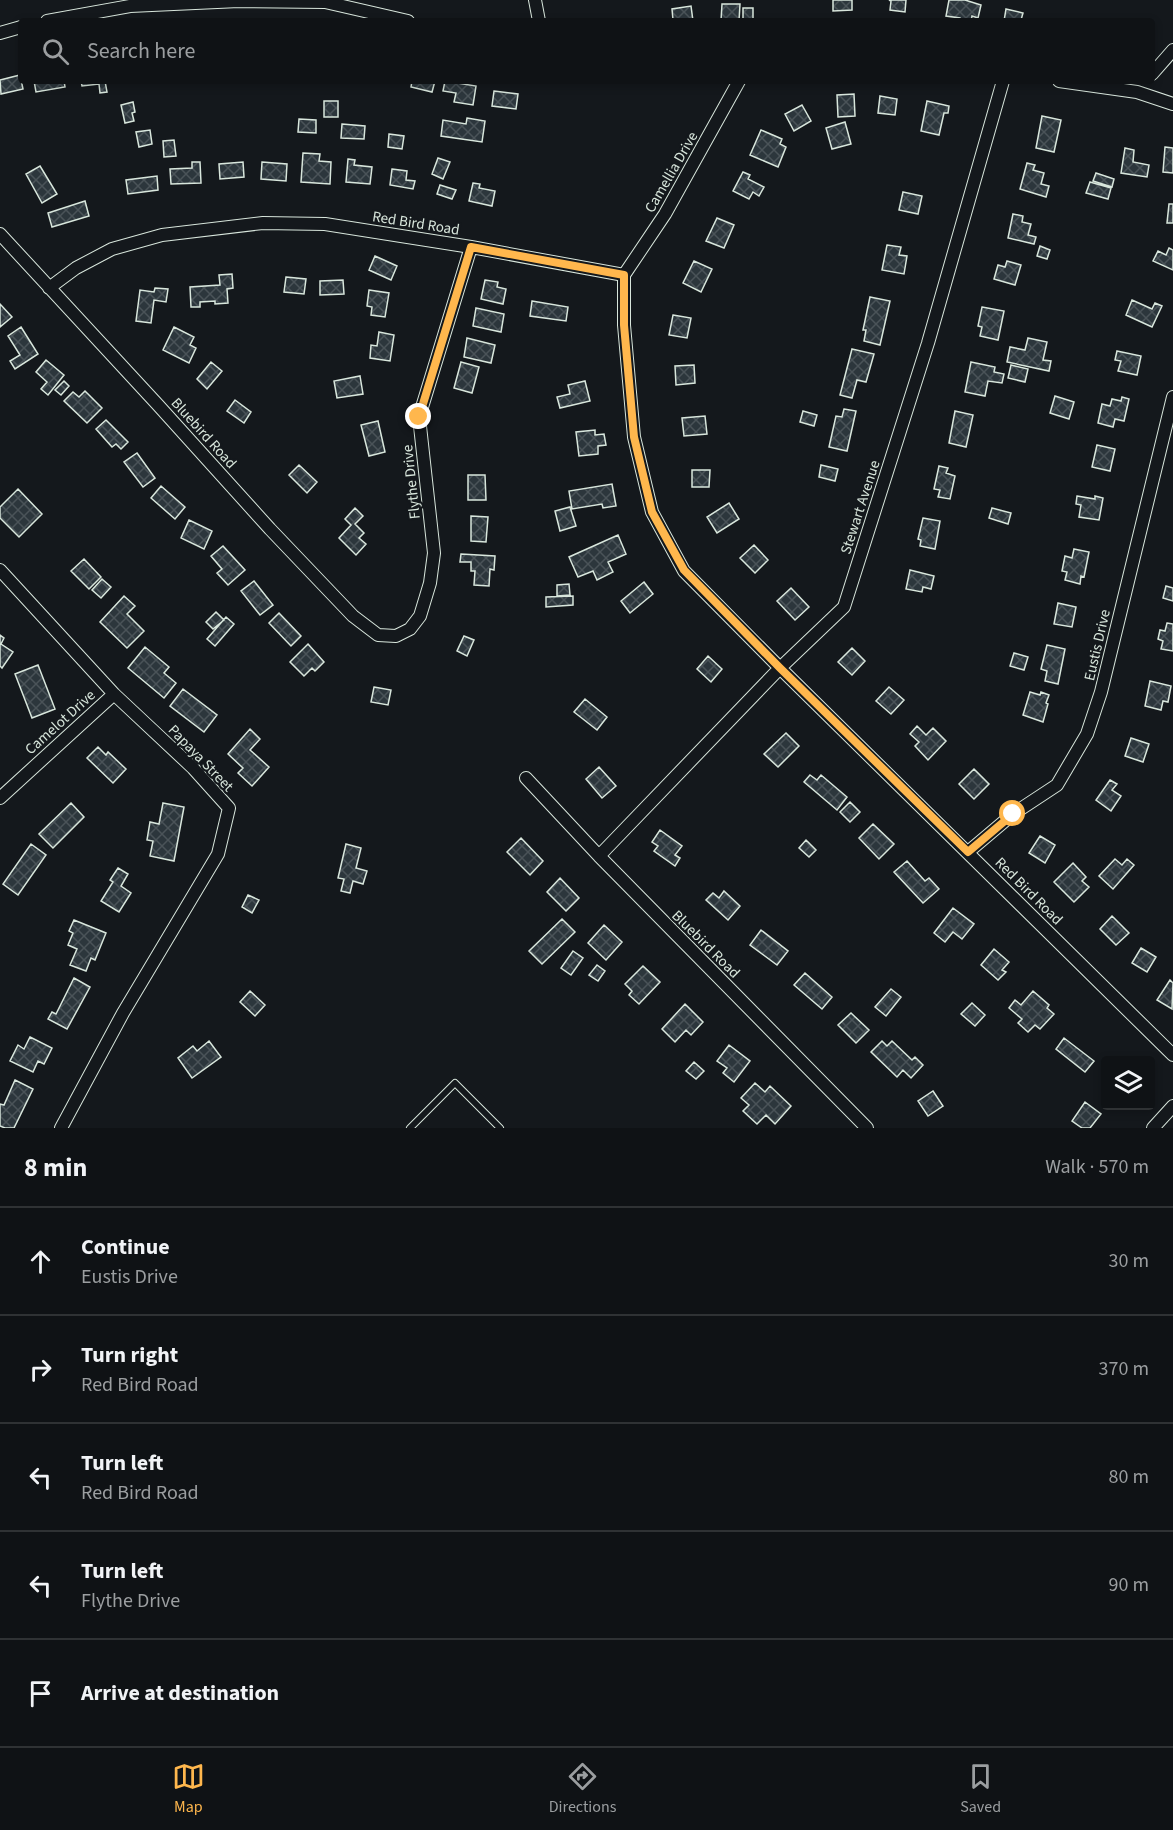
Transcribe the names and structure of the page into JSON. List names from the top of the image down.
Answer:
{
  "streets": {
    "street": [
      "Camellia Drive",
      "Red Bird Road",
      "Bluebird Road",
      "Flythe Drive",
      "Stewart Avenue",
      "Eustis Drive",
      "Camelot Drive",
      "Papaya Street"
    ]
  },
  "crossings": [
    ["Camellia Drive", "Red Bird Road"],
    ["Red Bird Road", "Bluebird Road"],
    ["Red Bird Road", "Flythe Drive"],
    ["Red Bird Road", "Stewart Avenue"],
    ["Red Bird Road", "Eustis Drive"],
    ["Bluebird Road", "Flythe Drive"],
    ["Bluebird Road", "Stewart Avenue"],
    ["Camelot Drive", "Papaya Street"]
  ],
  "page": {
    "search": "Search here",
    "heading": ["8 min", "Walk · 570 m"],
    "list": [
      ["Continue", "Eustis Drive", "30 m"],
      ["Turn right", "Red Bird Road", "370 m"],
      ["Turn left", "Red Bird Road", "80 m"],
      ["Turn left", "Flythe Drive", "90 m"],
      "Arrive at destination"
    ],
    "nav": ["Map", "Directions", "Saved"]
  }
}
